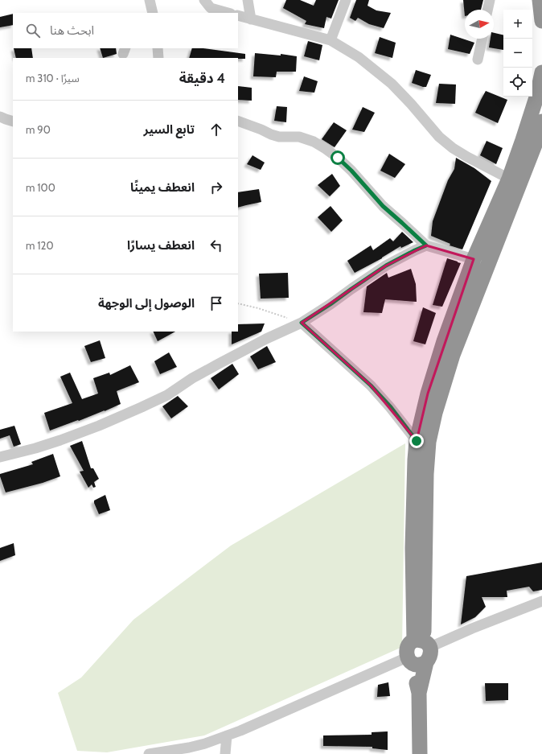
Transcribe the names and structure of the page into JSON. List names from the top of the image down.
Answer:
{
  "north": "right",
  "page": {
    "map_buttons": ["+", "−"],
    "search": "ابحث هنا",
    "heading": ["4 دقيقة", "سيرًا · 310 m"],
    "list": [
      ["تابع السير", "90 m"],
      ["انعطف يمينًا", "100 m"],
      ["انعطف يسارًا", "120 m"],
      "الوصول إلى الوجهة"
    ]
  }
}
